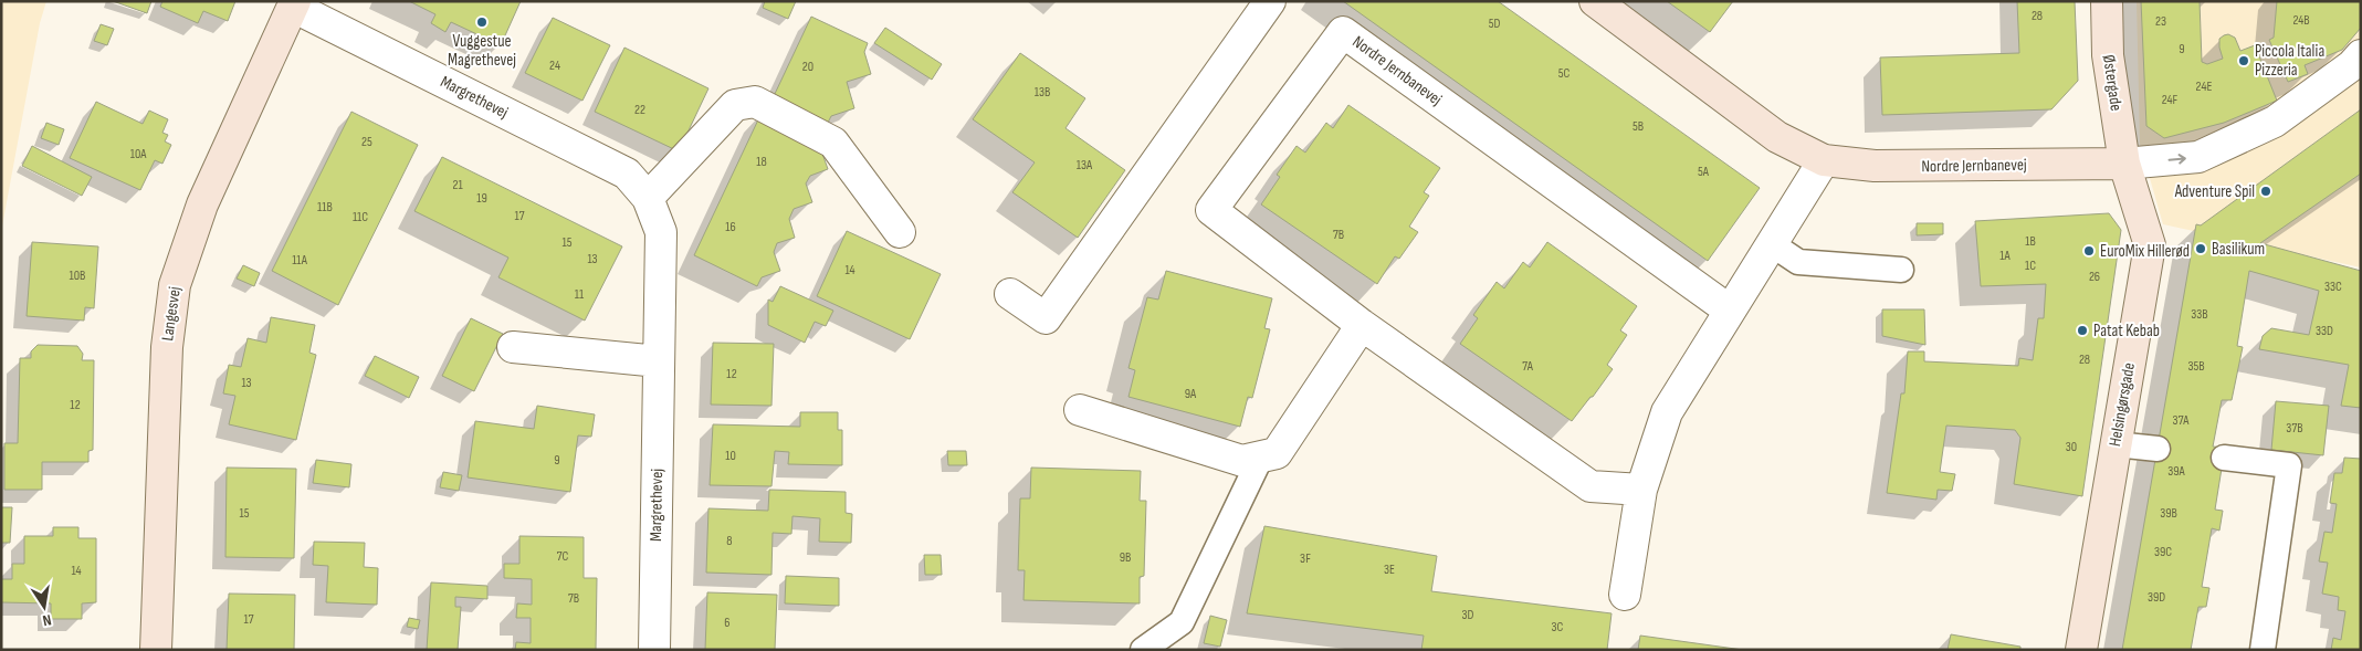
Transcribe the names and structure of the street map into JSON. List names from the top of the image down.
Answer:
{
  "streets": {
    "street": [
      "Nordre Jernbanevej",
      "Østergade",
      "Margrethevej",
      "Langesvej",
      "Helsingørsgade"
    ]
  },
  "crossings": [
    ["Nordre Jernbanevej", "Østergade"],
    ["Nordre Jernbanevej", "Helsingørsgade"],
    ["Østergade", "Helsingørsgade"],
    ["Margrethevej", "Langesvej"]
  ],
  "places": [
    "Vuggestue Magrethevej",
    "Piccola Italia Pizzeria",
    "Adventure Spil",
    "Basilikum",
    "EuroMix Hillerød",
    "Patat Kebab"
  ],
  "house_numbers": [
    "28",
    "24B",
    "23",
    "5D",
    "9",
    "24",
    "20",
    "5C",
    "24E",
    "13B",
    "24F",
    "22",
    "5B",
    "25",
    "10A",
    "18",
    "13A",
    "5A",
    "21",
    "19",
    "11B",
    "17",
    "11C",
    "16",
    "7B",
    "1B",
    "15",
    "1A",
    "13",
    "11A",
    "1C",
    "14",
    "10B",
    "26",
    "33C",
    "11",
    "33B",
    "33D",
    "28",
    "7A",
    "35B",
    "12",
    "13",
    "9A",
    "12",
    "37A",
    "37B",
    "30",
    "10",
    "9",
    "39A",
    "15",
    "39B",
    "8",
    "39C",
    "7C",
    "9B",
    "3F",
    "3E",
    "14",
    "39D",
    "7B",
    "3D",
    "17",
    "6",
    "3C"
  ],
  "north": "bottom"
}
